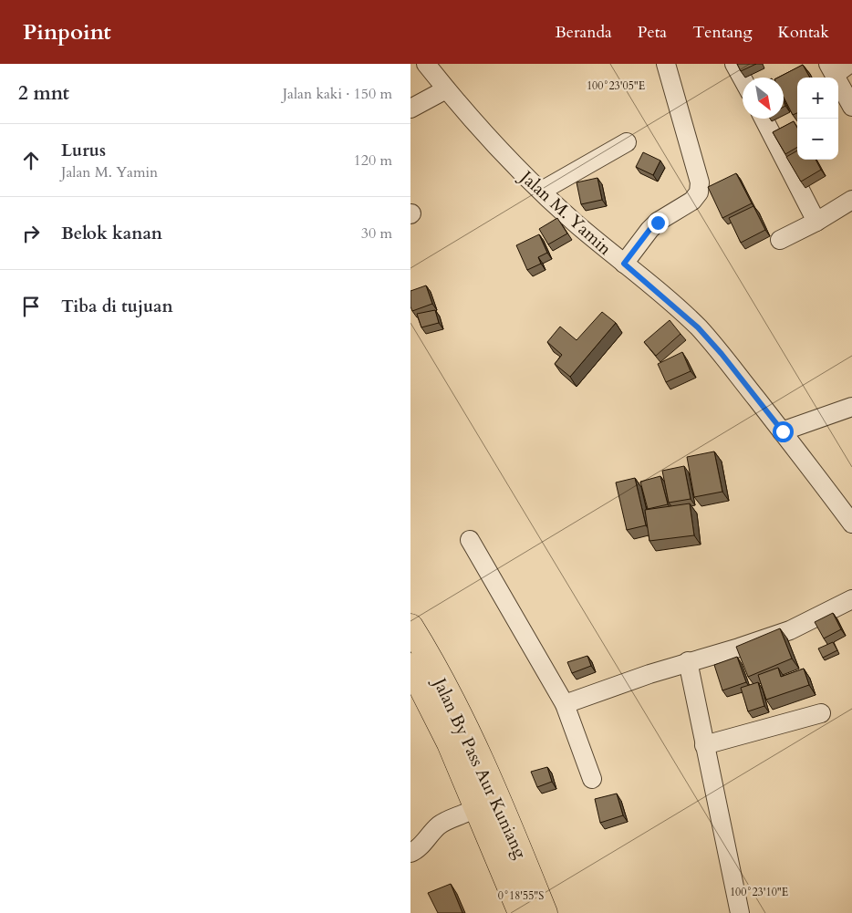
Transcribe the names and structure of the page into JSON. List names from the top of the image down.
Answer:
{
  "streets": {
    "highway": ["Jalan By Pass Aur Kuniang"],
    "street": ["Jalan M. Yamin"]
  },
  "north": "bottom right",
  "page": {
    "header": "Pinpoint",
    "nav": [
      "Beranda",
      "Peta",
      "Tentang",
      "Kontak"
    ],
    "heading": ["2 mnt", "Jalan kaki · 150 m"],
    "map_buttons": ["+", "−"],
    "list": [
      ["Lurus", "Jalan M. Yamin", "120 m"],
      ["Belok kanan", "30 m"],
      "Tiba di tujuan"
    ]
  },
  "coordinates": ["100°23'05\"E", "100°23'10\"E", "0°18'55\"S"]
}
